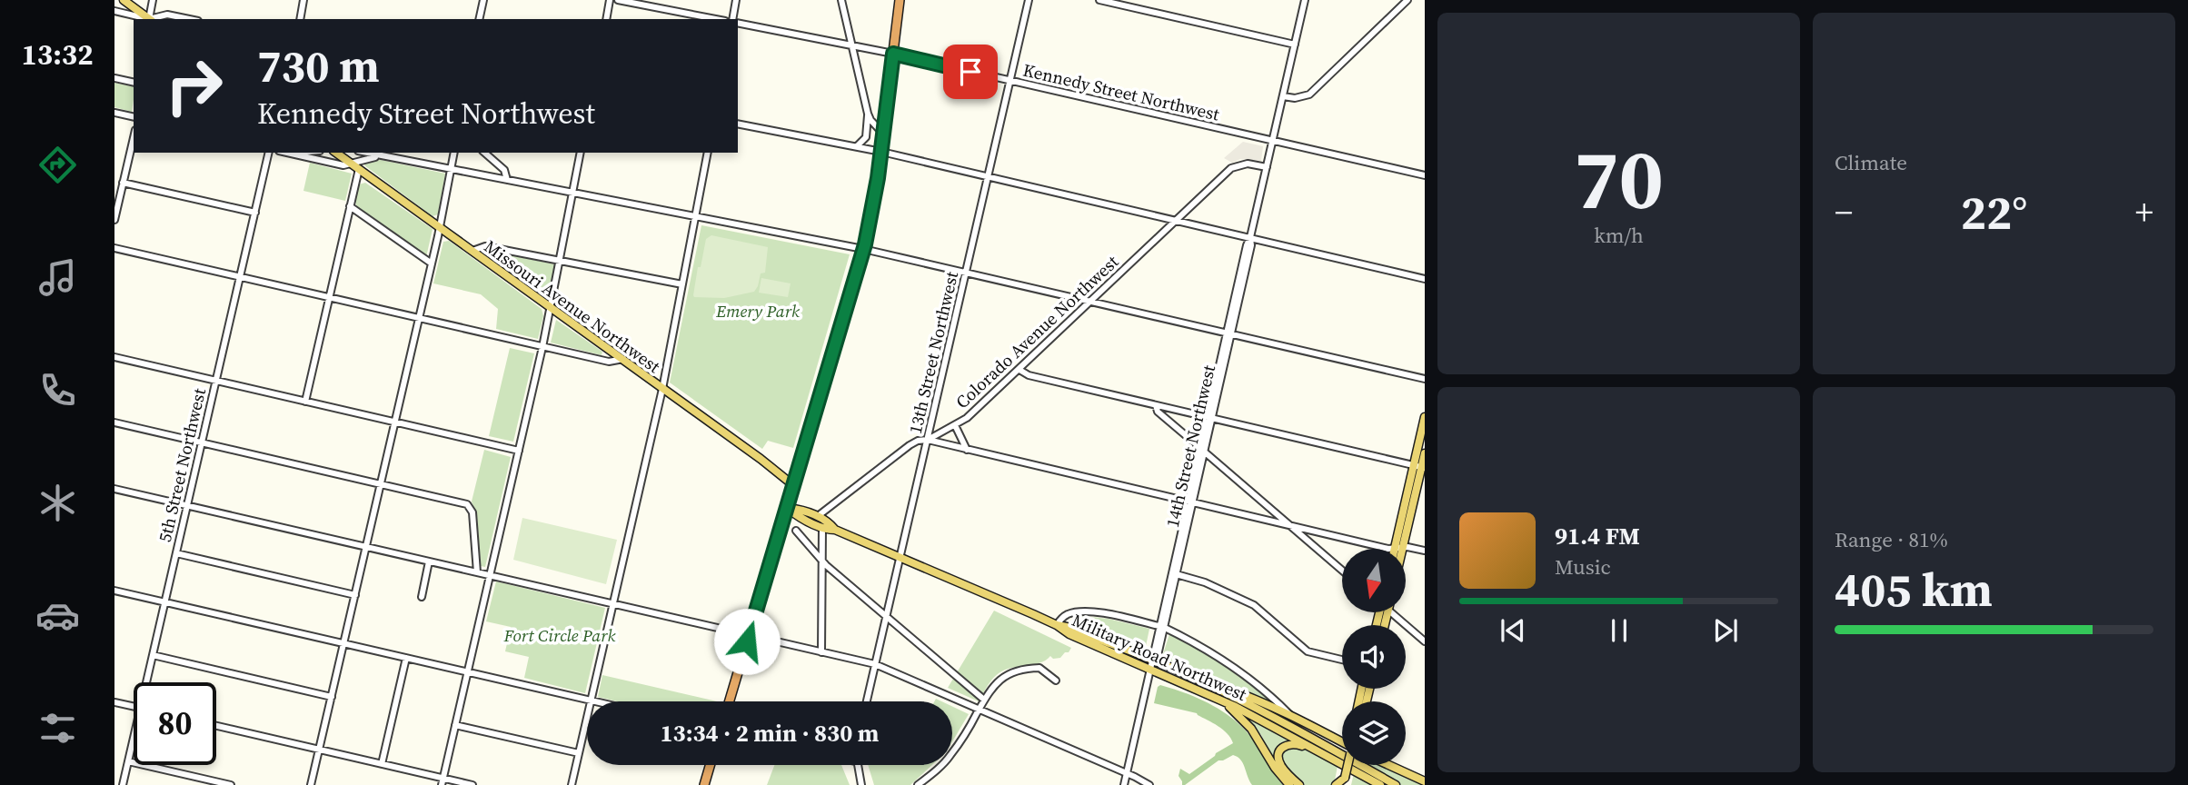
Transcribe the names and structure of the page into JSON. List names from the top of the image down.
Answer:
{
  "streets": {
    "main road": ["Missouri Avenue Northwest", "Military Road Northwest"],
    "street": [
      "Kennedy Street Northwest",
      "Colorado Avenue Northwest",
      "13th Street Northwest",
      "14th Street Northwest",
      "5th Street Northwest"
    ]
  },
  "crossings": [
    ["Kennedy Street Northwest", "13th Street Northwest"],
    ["Kennedy Street Northwest", "14th Street Northwest"],
    ["Colorado Avenue Northwest", "13th Street Northwest"],
    ["Colorado Avenue Northwest", "14th Street Northwest"],
    ["14th Street Northwest", "Military Road Northwest"]
  ],
  "parks": ["Emery Park", "Fort Circle Park"],
  "north": "bottom",
  "page": {
    "tabs": "13:32",
    "tile": [
      ["70", "km/h"],
      "Climate",
      ["Range · 81%", "405 km"]
    ],
    "turn": ["730 m", "Kennedy Street Northwest"],
    "heat": ["−", "22°", "+"],
    "song": ["91.4 FM", "Music"],
    "limit": "80",
    "trip": "13:34 · 2 min · 830 m"
  }
}
